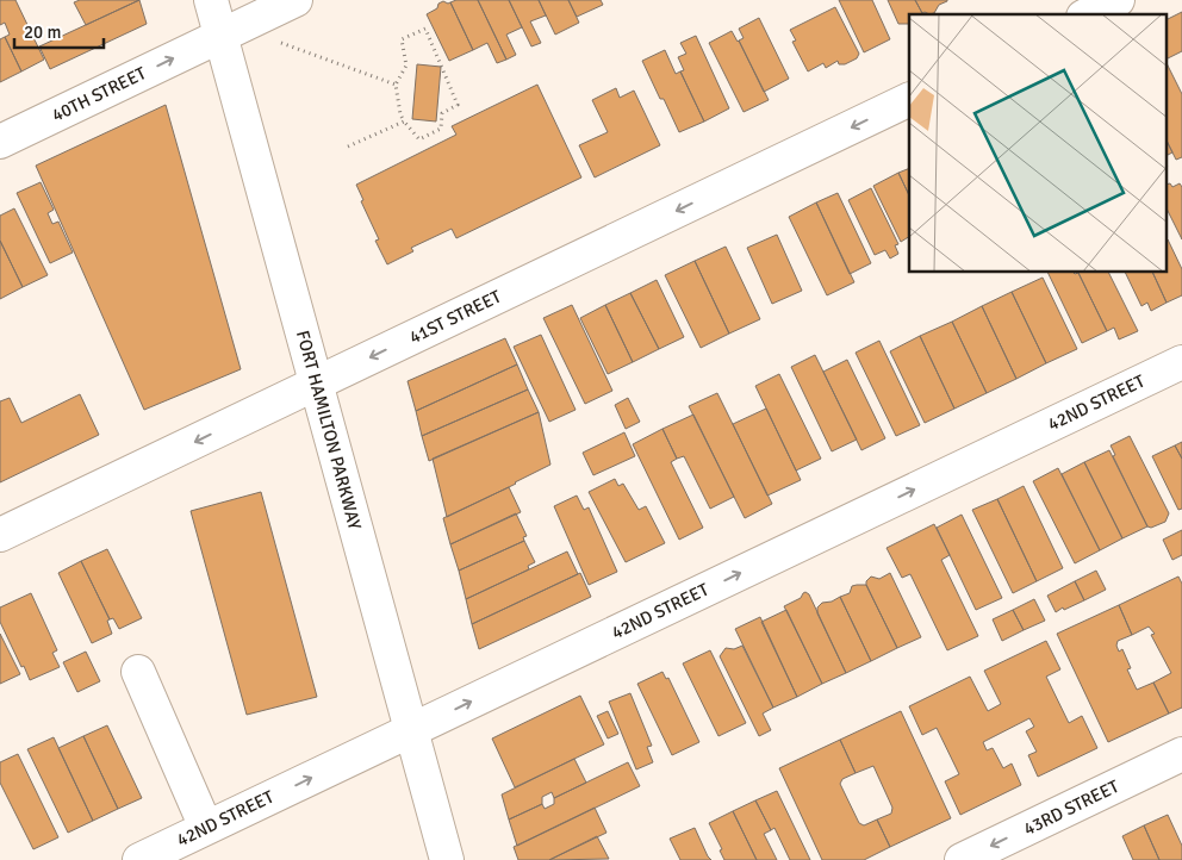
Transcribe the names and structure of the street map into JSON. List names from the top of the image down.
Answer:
{
  "streets": {
    "street": [
      "40TH STREET",
      "41ST STREET",
      "42ND STREET",
      "FORT HAMILTON PARKWAY",
      "43RD STREET"
    ]
  },
  "crossings": [
    ["40TH STREET", "FORT HAMILTON PARKWAY"],
    ["41ST STREET", "FORT HAMILTON PARKWAY"],
    ["42ND STREET", "FORT HAMILTON PARKWAY"]
  ],
  "one_way": [
    "40TH STREET",
    "41ST STREET",
    "42ND STREET",
    "43RD STREET"
  ],
  "scale_bar": "20 m"
}
